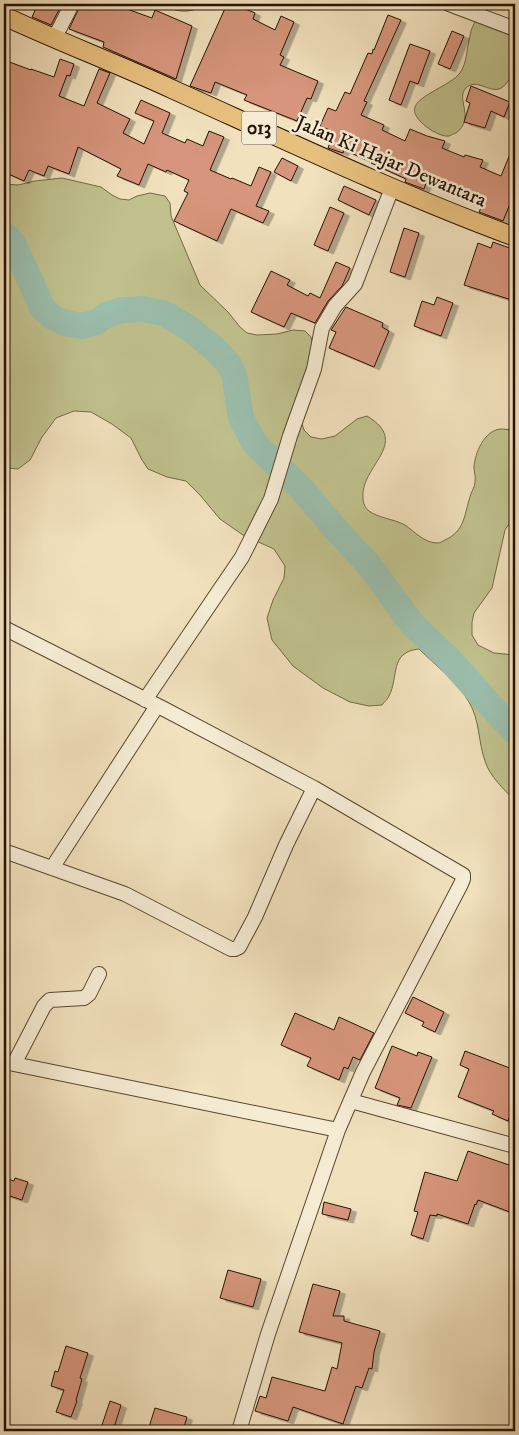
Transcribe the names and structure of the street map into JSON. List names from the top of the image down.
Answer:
{
  "streets": {
    "main road": ["013", "Jalan Ki Hajar Dewantara"]
  }
}
